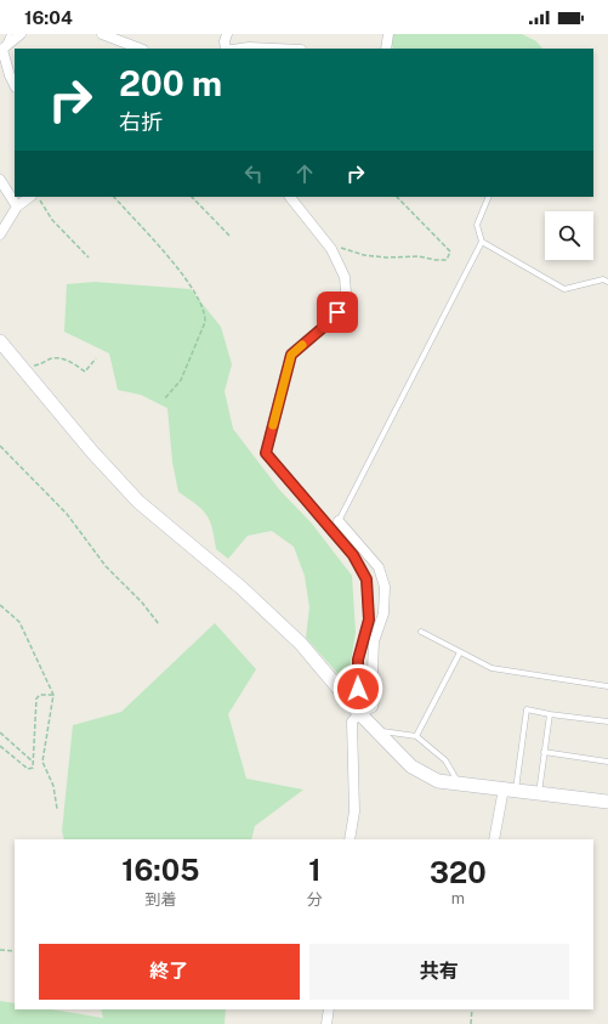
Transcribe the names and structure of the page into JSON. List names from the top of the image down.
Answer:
{
  "page": {
    "status": "16:04",
    "turn": ["200 m", "右折"],
    "eta": [
      "16:05",
      "到着",
      "1",
      "分",
      "320",
      "m"
    ],
    "buttons": ["終了", "共有"]
  }
}
